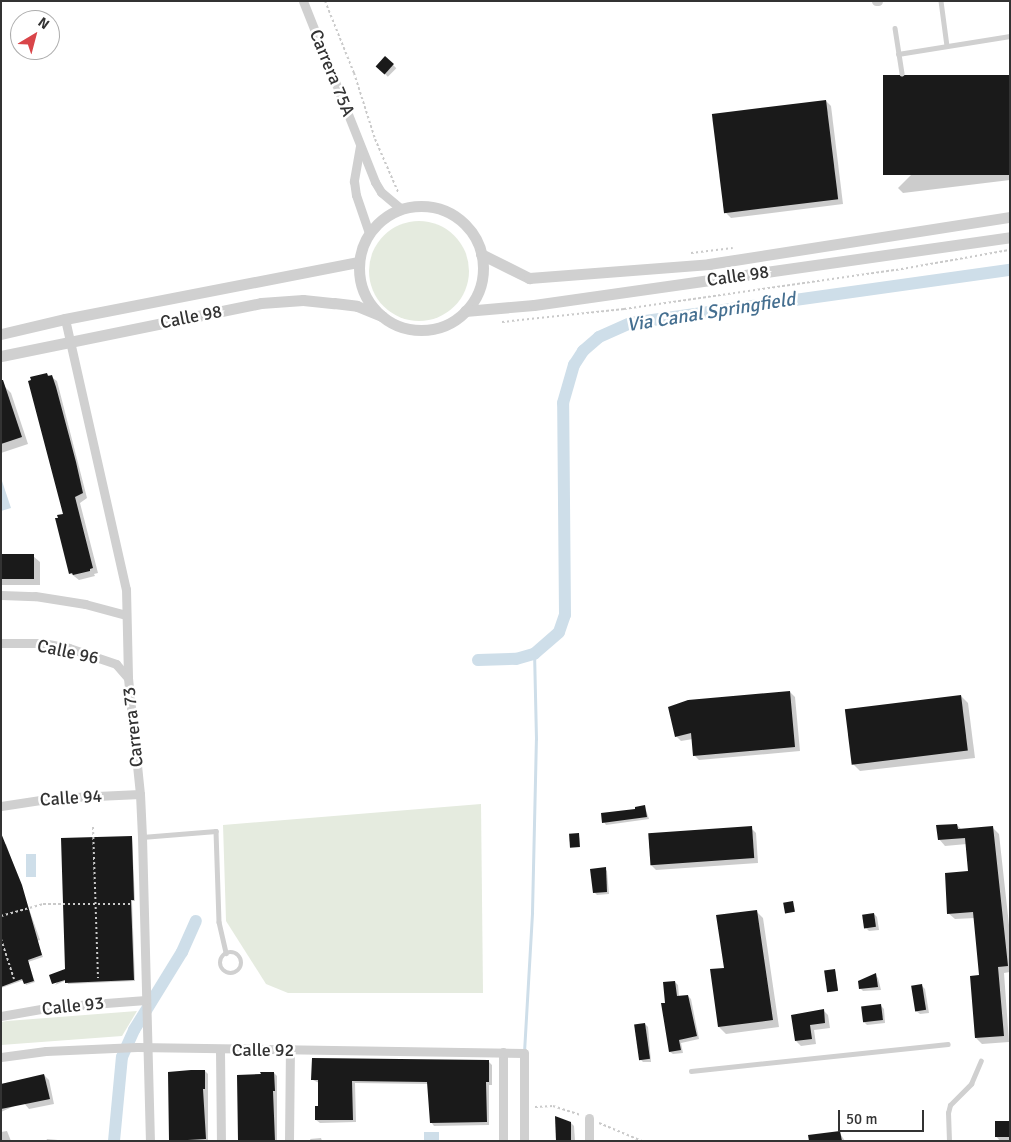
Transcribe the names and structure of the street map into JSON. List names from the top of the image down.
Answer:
{
  "streets": {
    "street": [
      "Carrera 75A",
      "Calle 98",
      "Calle 96",
      "Carrera 73",
      "Calle 94",
      "Calle 93",
      "Calle 92"
    ]
  },
  "crossings": [
    ["Carrera 75A", "Calle 98"],
    ["Calle 98", "Carrera 73"],
    ["Calle 96", "Carrera 73"],
    ["Carrera 73", "Calle 94"],
    ["Carrera 73", "Calle 93"],
    ["Carrera 73", "Calle 92"]
  ],
  "water": ["Via Canal Springfield"],
  "scale_bar": "50 m",
  "north": "top right"
}
